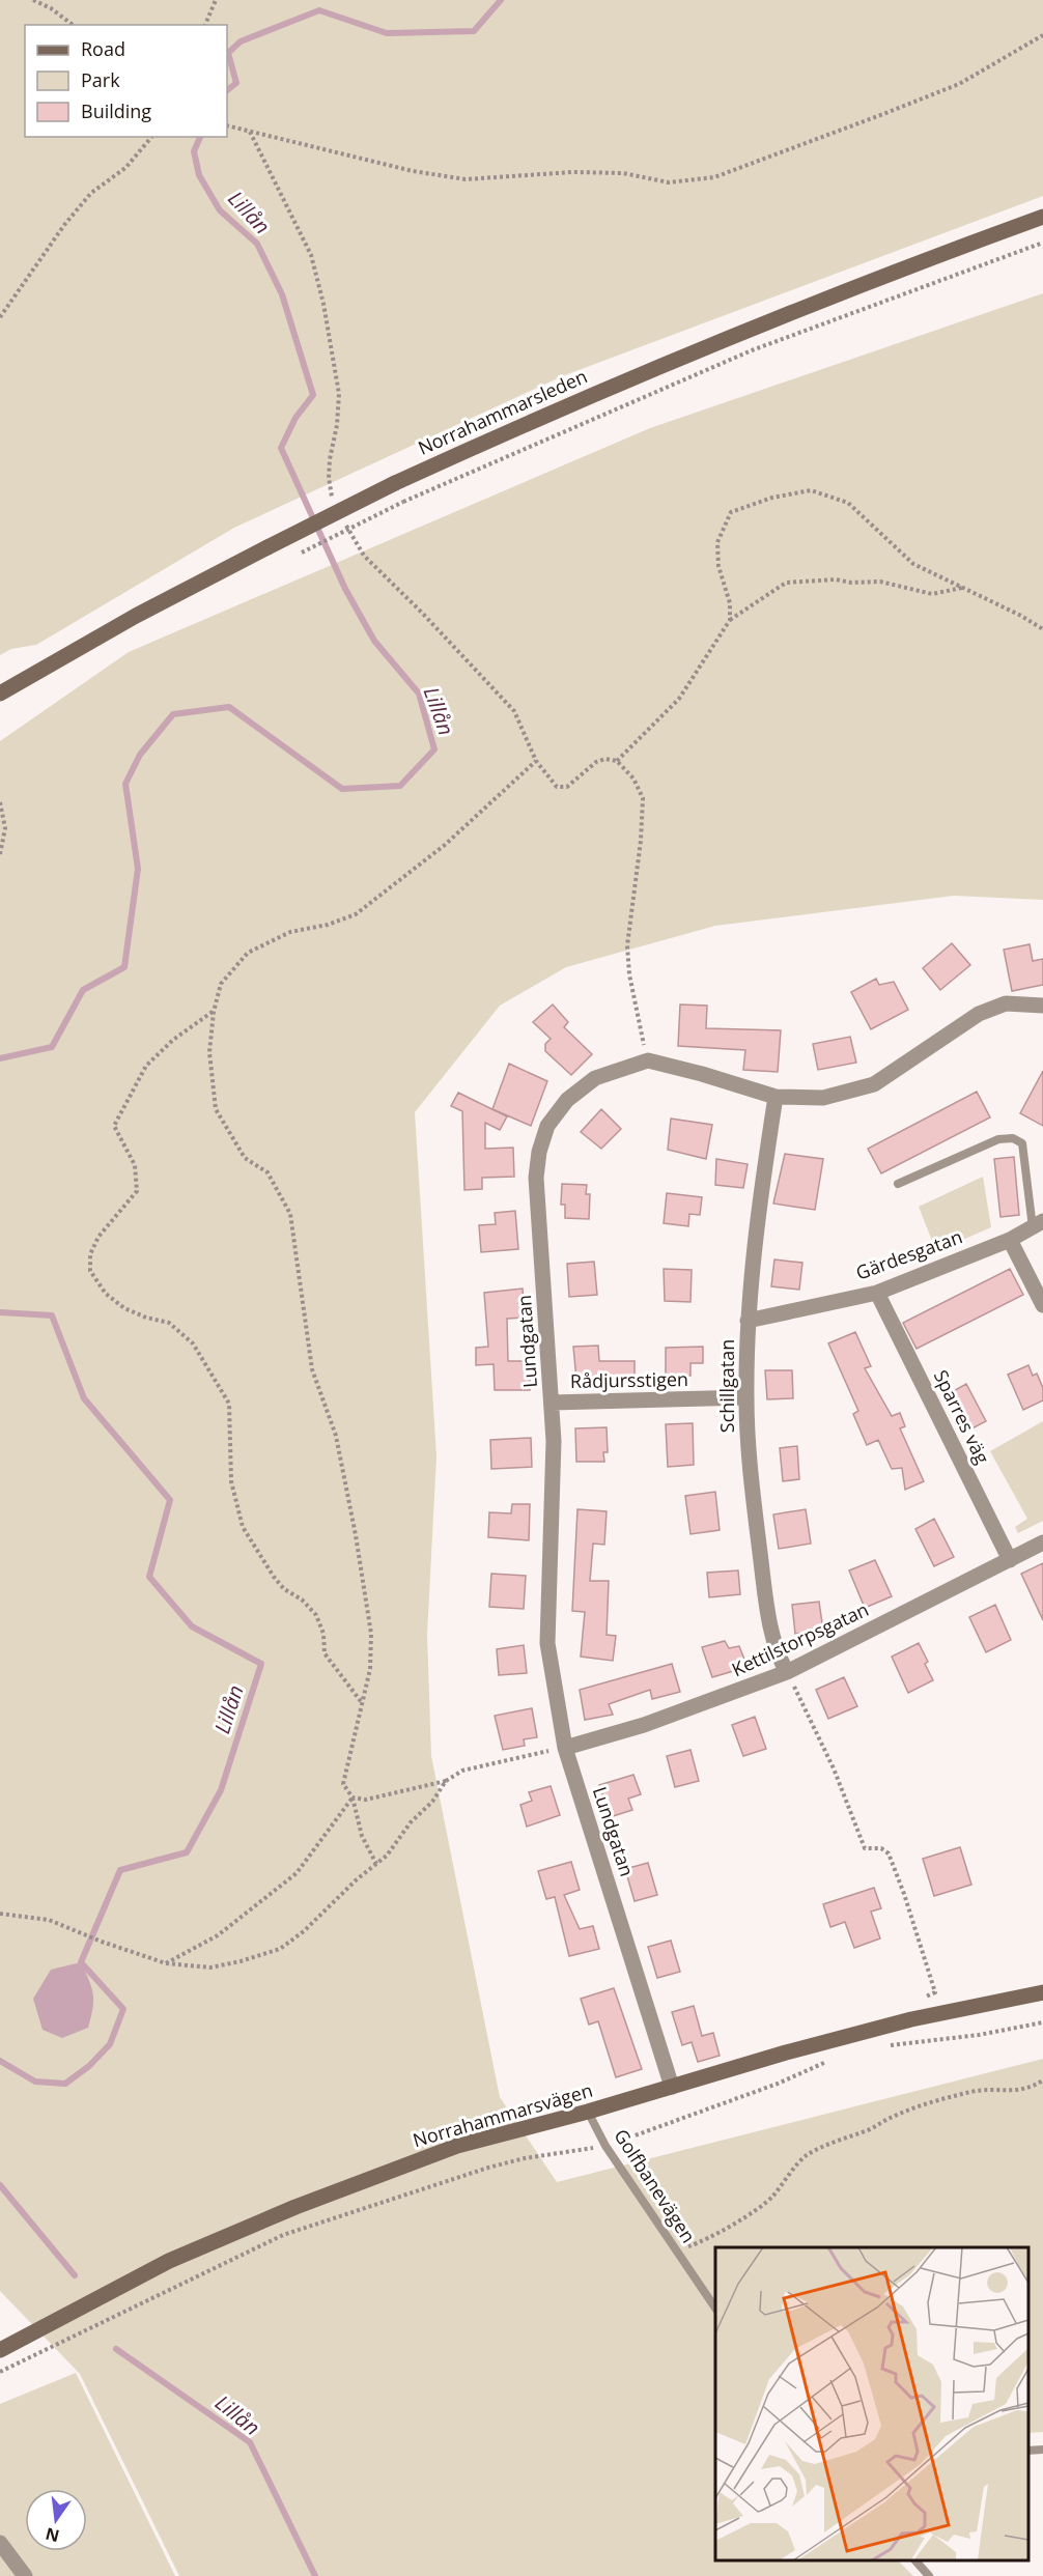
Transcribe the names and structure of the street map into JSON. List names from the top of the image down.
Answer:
{
  "streets": {
    "street": [
      "Norrahammarsleden",
      "Gärdesgatan",
      "Lundgatan",
      "Rådjursstigen",
      "Schillgatan",
      "Sparres väg",
      "Kettilstorpsgatan",
      "Norrahammarsvägen"
    ],
    "lane": ["Golfbanevägen"]
  },
  "crossings": [
    ["Gärdesgatan", "Schillgatan"],
    ["Gärdesgatan", "Sparres väg"],
    ["Lundgatan", "Rådjursstigen"],
    ["Lundgatan", "Kettilstorpsgatan"],
    ["Lundgatan", "Norrahammarsvägen"],
    ["Rådjursstigen", "Schillgatan"],
    ["Schillgatan", "Kettilstorpsgatan"],
    ["Sparres väg", "Kettilstorpsgatan"],
    ["Norrahammarsvägen", "Golfbanevägen"]
  ],
  "water": ["Lillån"],
  "legend": ["Road", "Park", "Building"],
  "north": "bottom"
}
